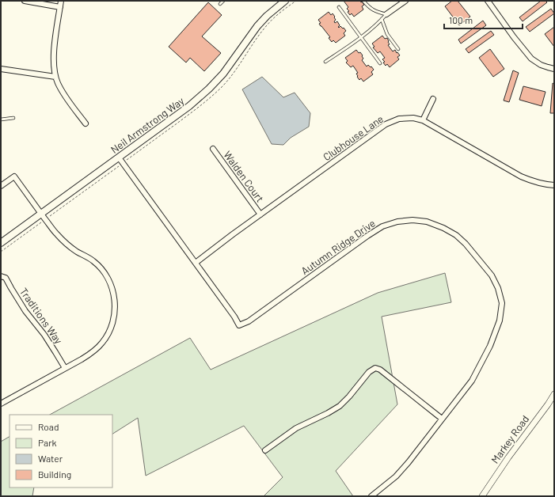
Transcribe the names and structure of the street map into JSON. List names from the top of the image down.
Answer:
{
  "streets": {
    "main road": ["Neil Armstrong Way"],
    "street": [
      "Clubhouse Lane",
      "Walden Court",
      "Autumn Ridge Drive",
      "Traditions Way",
      "Markey Road"
    ]
  },
  "crossings": [
    ["Neil Armstrong Way", "Autumn Ridge Drive"],
    ["Clubhouse Lane", "Walden Court"],
    ["Clubhouse Lane", "Autumn Ridge Drive"]
  ],
  "legend": [
    "Road",
    "Park",
    "Water",
    "Building"
  ],
  "scale_bar": "100 m"
}
